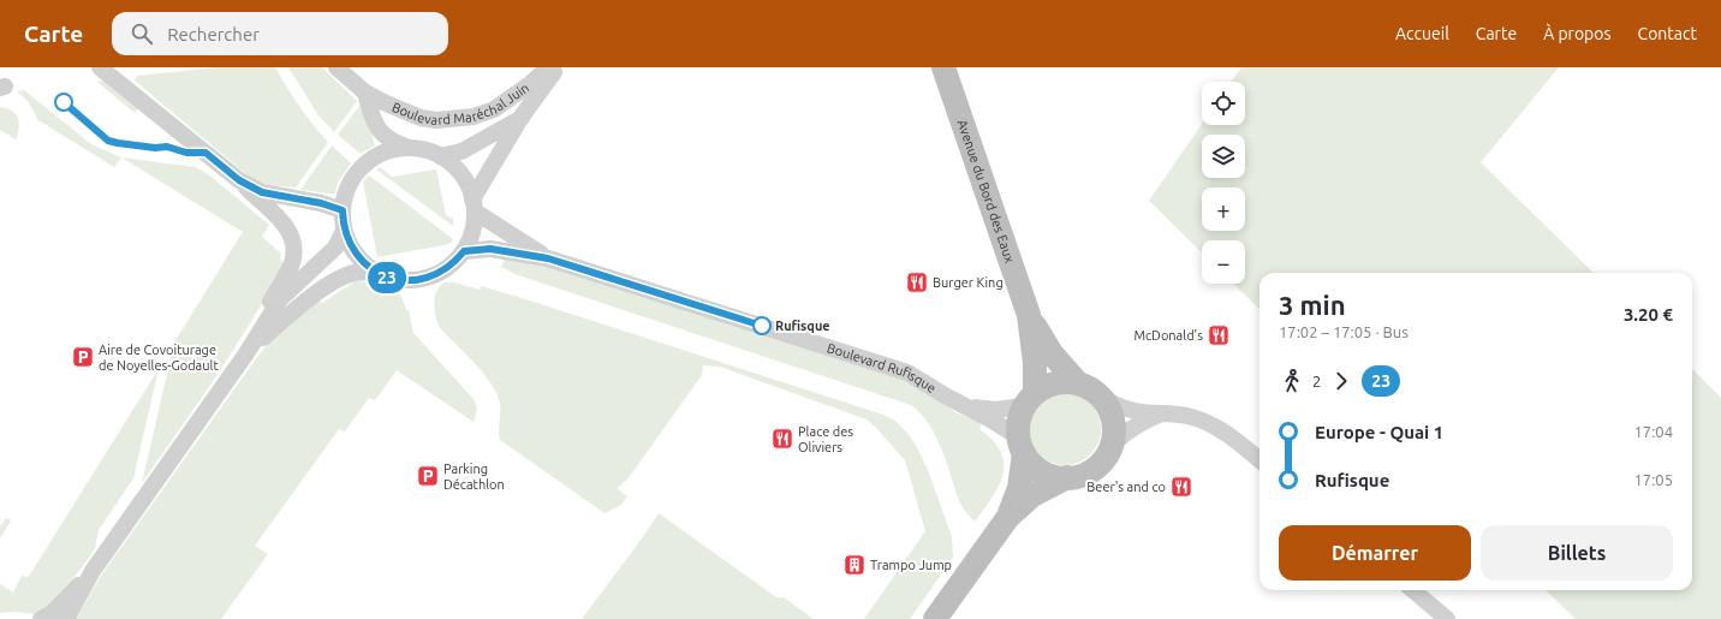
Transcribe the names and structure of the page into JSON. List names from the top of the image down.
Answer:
{
  "streets": {
    "street": ["Boulevard Maréchal Juin", "Avenue du Bord des Eaux", "Boulevard Rufisque"]
  },
  "crossings": [
    ["Boulevard Maréchal Juin", "Boulevard Rufisque"],
    ["Avenue du Bord des Eaux", "Boulevard Rufisque"]
  ],
  "places": {
    "restaurant": [
      "Burger King",
      "McDonald's",
      "Place des Oliviers",
      "Beer's and co"
    ],
    "other": ["Rufisque"],
    "parking": ["Aire de Covoiturage de Noyelles-Godault", "Parking Décathlon"],
    "building": ["Trampo Jump"]
  },
  "lines": ["bus line 23"],
  "page": {
    "header": "Carte",
    "search": "Rechercher",
    "nav": [
      "Accueil",
      "Carte",
      "À propos",
      "Contact"
    ],
    "on_map": "23",
    "map_buttons": ["+", "−"],
    "heading": ["3 min", "17:02 – 17:05 · Bus", "3.20 €"],
    "legs": ["2", "23"],
    "list": [
      {
        "name": "Europe - Quai 1",
        "value": "17:04"
      },
      {
        "name": "Rufisque",
        "value": "17:05"
      }
    ],
    "buttons": ["Démarrer", "Billets"]
  }
}
